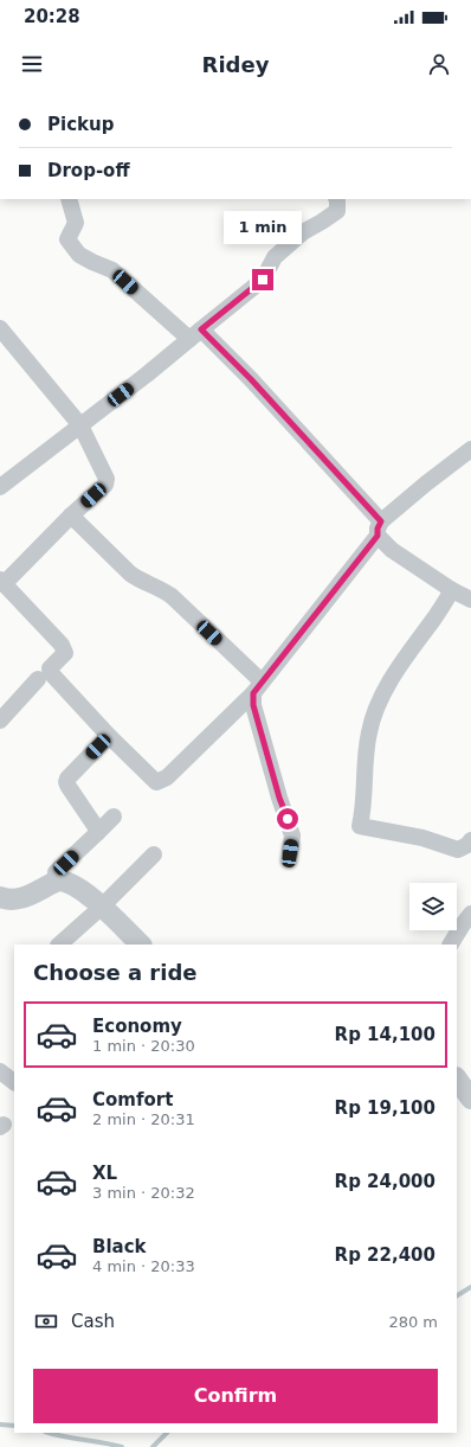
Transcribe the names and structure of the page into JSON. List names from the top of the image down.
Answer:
{
  "page": {
    "status": "20:28",
    "header": "Ridey",
    "banner": ["Pickup", "Drop-off"],
    "bubble": "1 min",
    "heading": "Choose a ride",
    "list": [
      {
        "name": "Economy",
        "note": "1 min · 20:30",
        "value": "Rp 14,100"
      },
      {
        "name": "Comfort",
        "note": "2 min · 20:31",
        "value": "Rp 19,100"
      },
      {
        "name": "XL",
        "note": "3 min · 20:32",
        "value": "Rp 24,000"
      },
      {
        "name": "Black",
        "note": "4 min · 20:33",
        "value": "Rp 22,400"
      }
    ],
    "pay": ["Cash", "280 m"],
    "buttons": "Confirm"
  }
}
